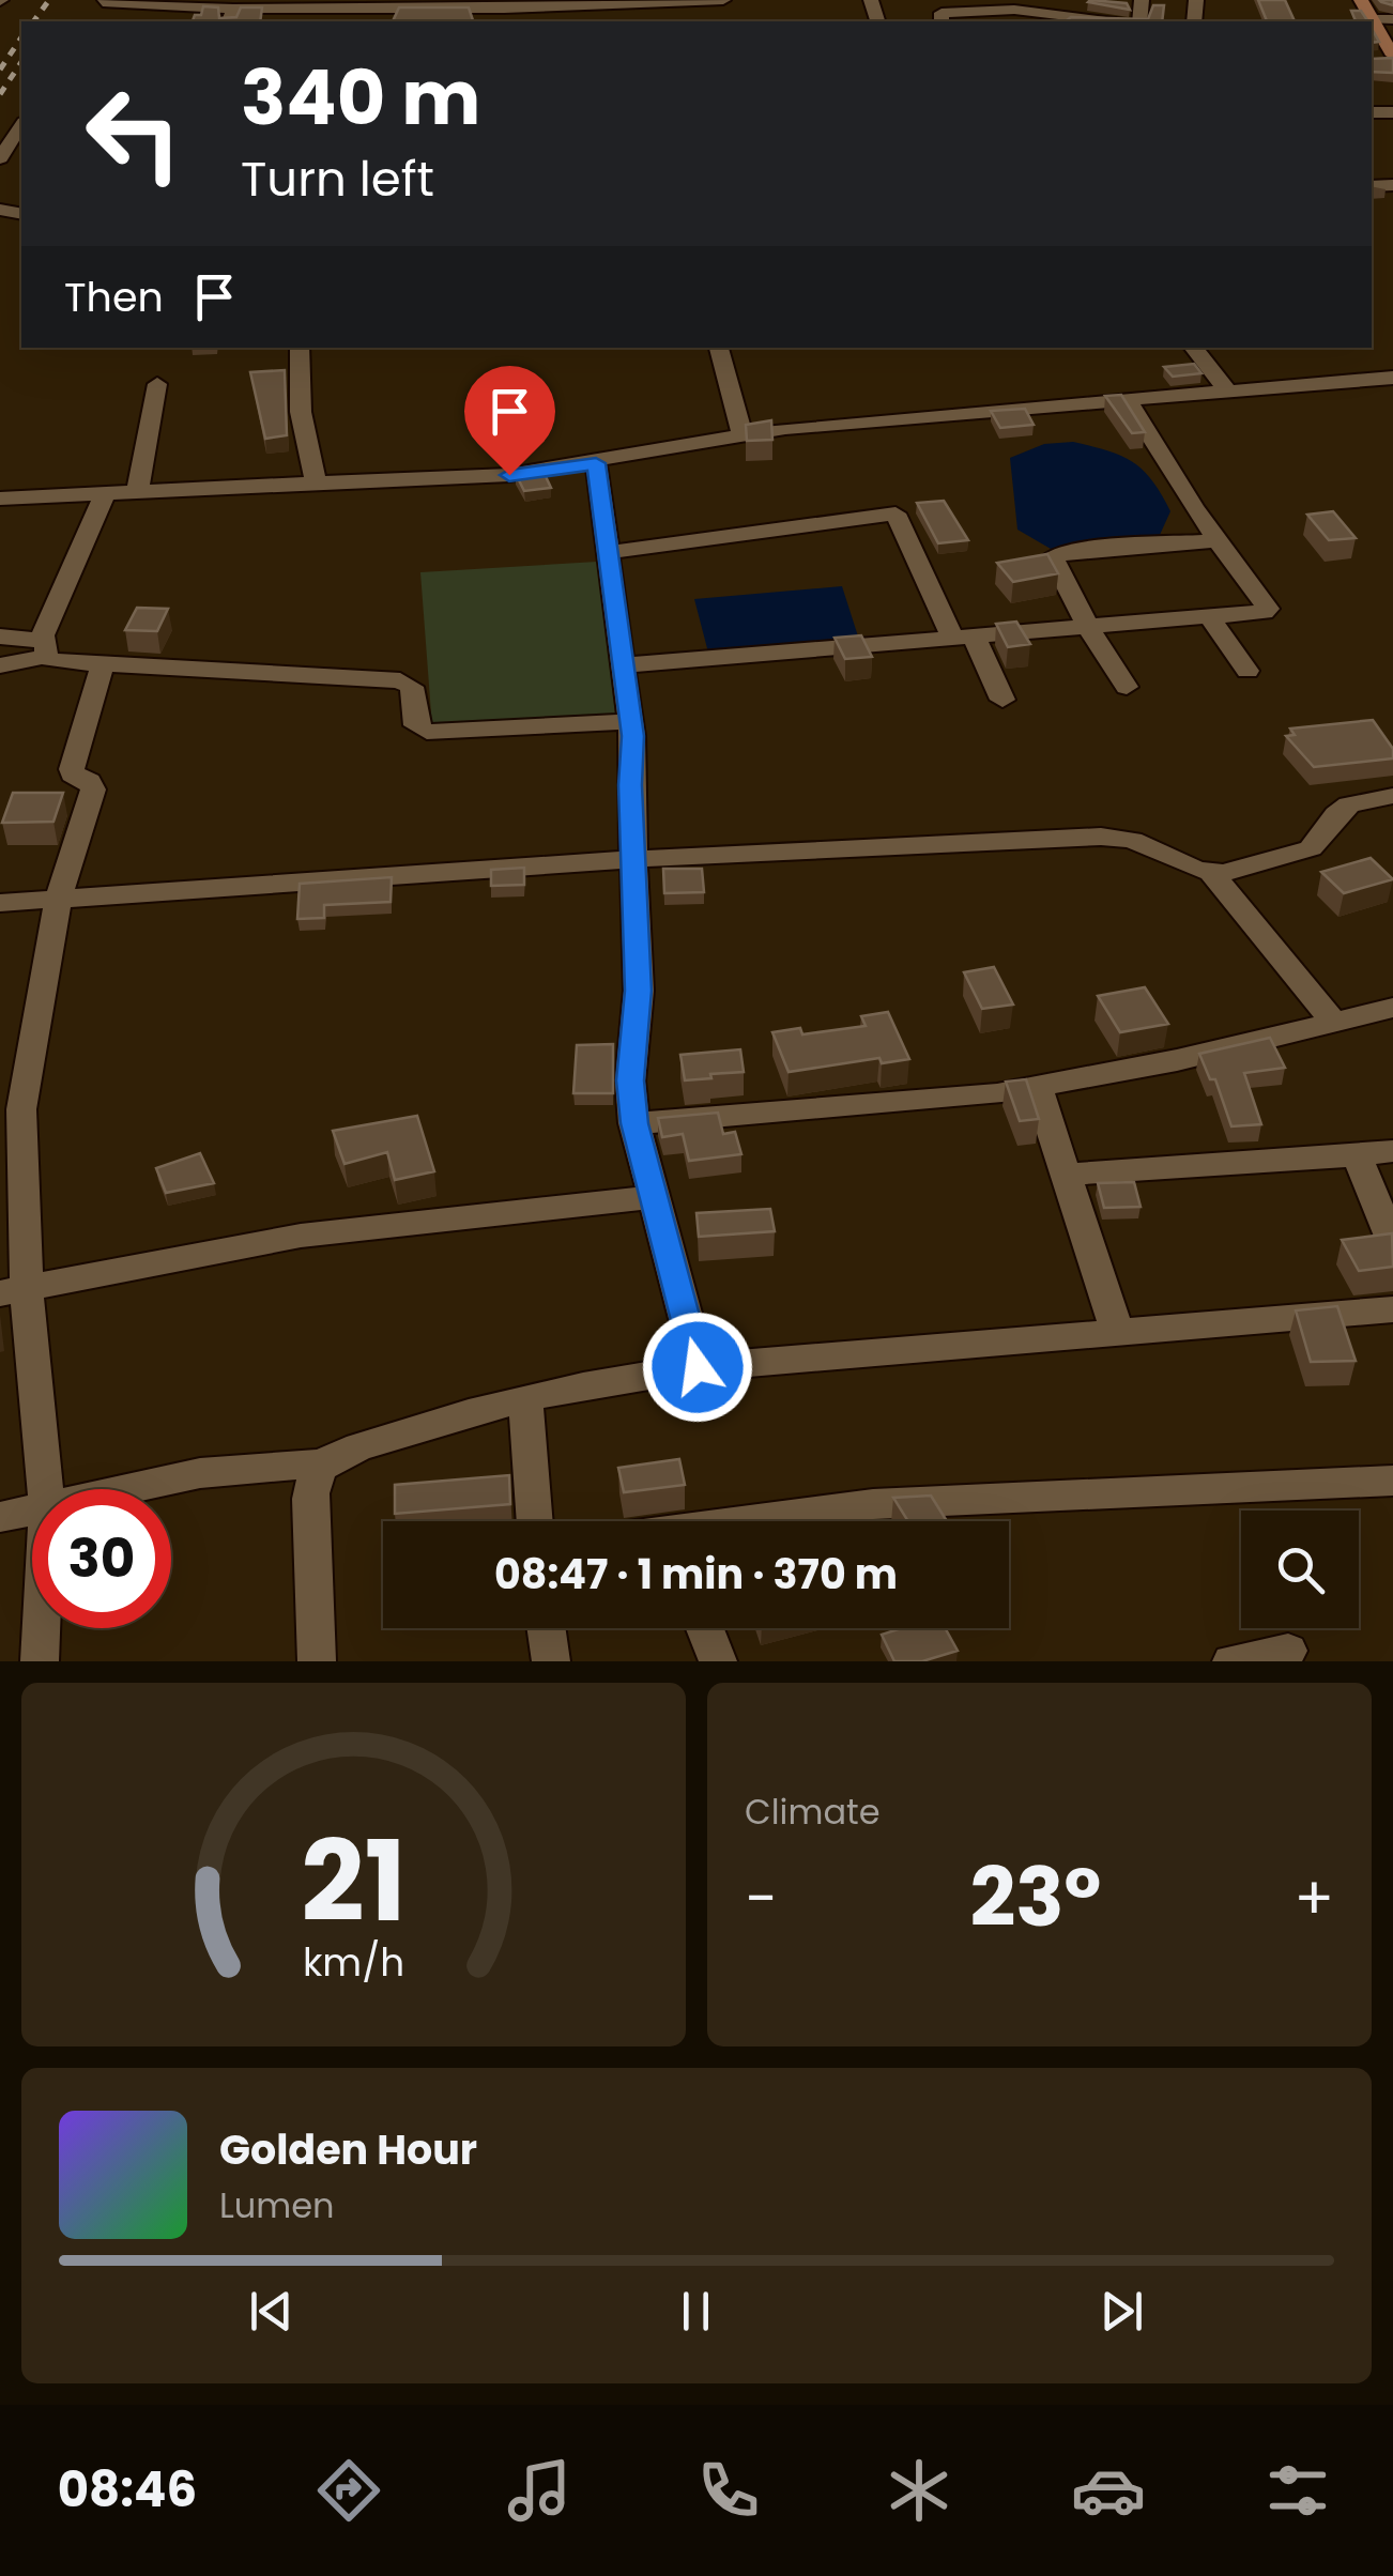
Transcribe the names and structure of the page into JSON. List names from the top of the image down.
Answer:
{
  "page": {
    "turn": ["340 m", "Turn left"],
    "then": "Then",
    "limit": "30",
    "trip": "08:47 · 1 min · 370 m",
    "tile": "Climate",
    "heat": ["−", "23°", "+"],
    "song": ["Golden Hour", "Lumen"],
    "tabs": "08:46",
    "gauge": ["21", "km/h"]
  }
}
